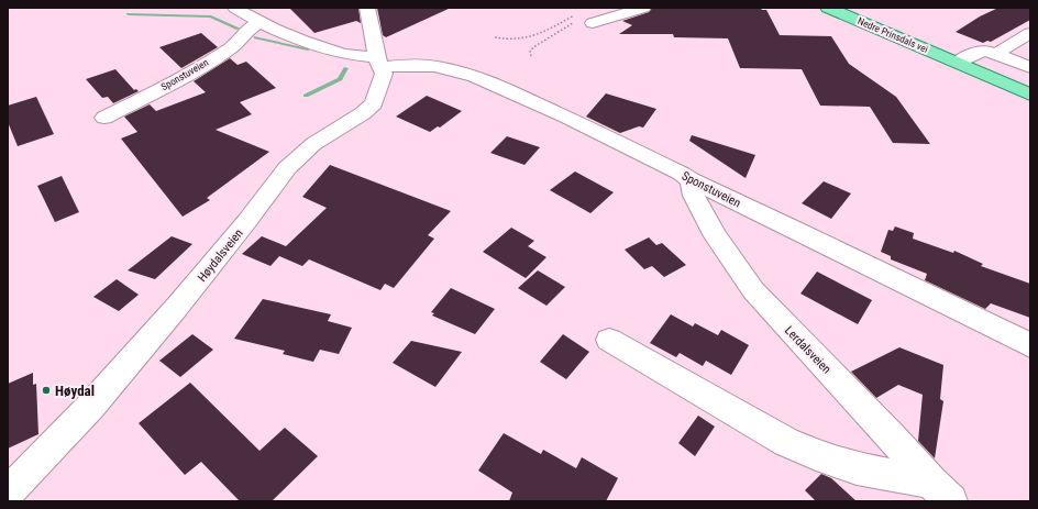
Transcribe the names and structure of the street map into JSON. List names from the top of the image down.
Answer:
{
  "streets": {
    "main road": ["Nedre Prinsdals vei"],
    "street": ["Sponstuveien", "Høydalsveien", "Lerdalsveien"]
  },
  "crossings": [
    ["Sponstuveien", "Høydalsveien"],
    ["Sponstuveien", "Lerdalsveien"]
  ],
  "places": ["Høydal"]
}
